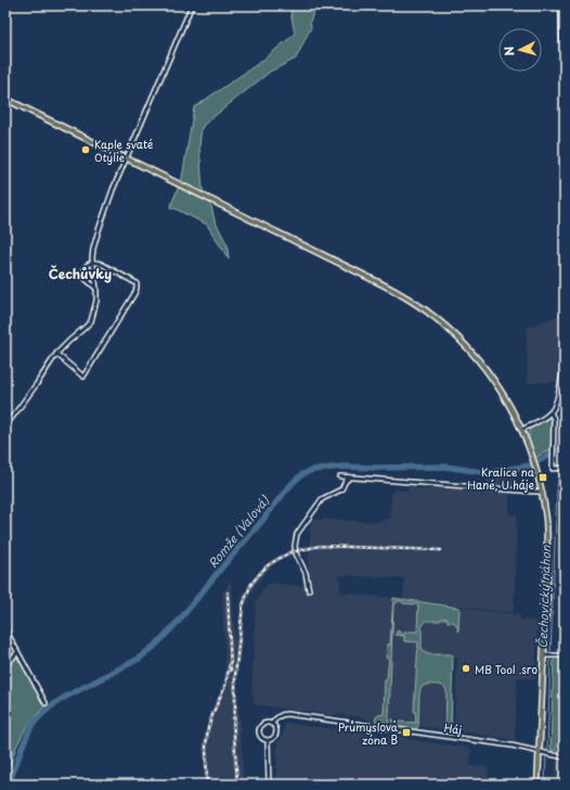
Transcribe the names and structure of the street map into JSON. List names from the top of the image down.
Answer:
{
  "streets": {
    "street": ["Háj"]
  },
  "districts": ["Čechůvky"],
  "water": ["Romže (Valová)", "Čechovický náhon"],
  "places": {
    "other": ["Kaple svaté Otýlie", "MB Tool .sro"],
    "transit": ["Kralice na Hané, U háje", "Průmyslová zóna B"]
  },
  "north": "left"
}
